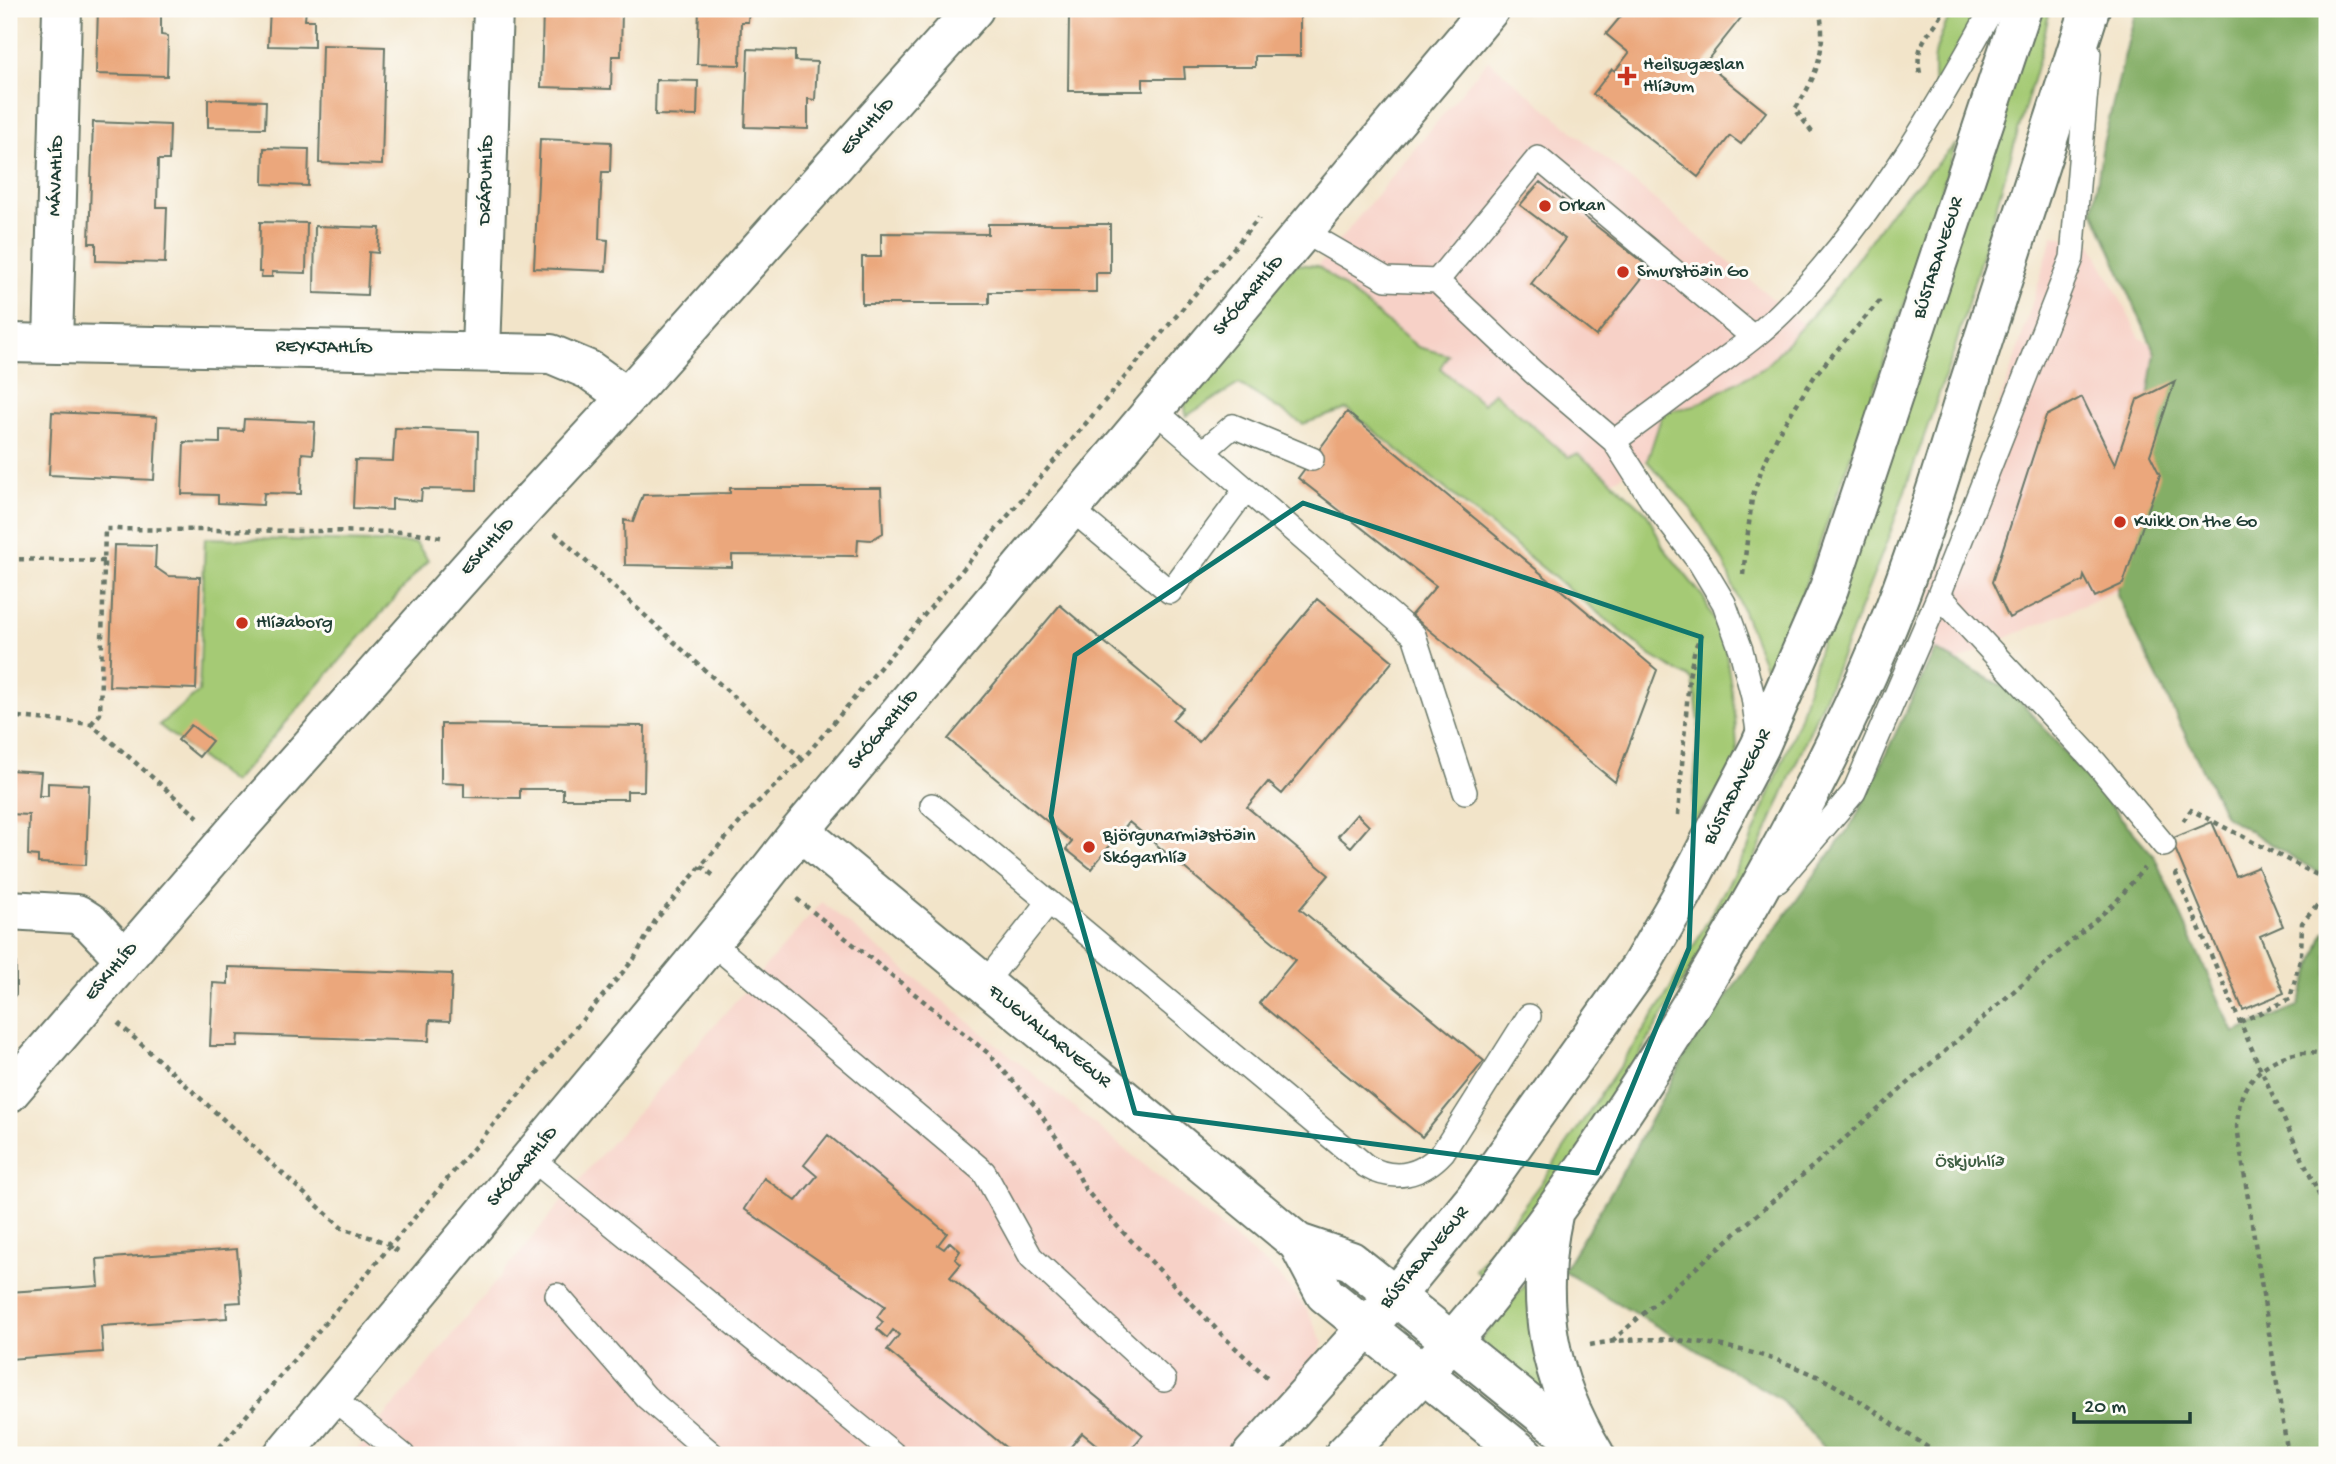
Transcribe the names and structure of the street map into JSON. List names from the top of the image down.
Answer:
{
  "streets": {
    "street": [
      "ESKIHLÍÐ",
      "MÁVAHLÍÐ",
      "DRÁPUHLÍÐ",
      "BÚSTAÐAVEGUR",
      "SKÓGARHLÍÐ",
      "REYKJAHLÍÐ",
      "FLUGVALLARVEGUR"
    ]
  },
  "crossings": [
    ["ESKIHLÍÐ", "REYKJAHLÍÐ"],
    ["MÁVAHLÍÐ", "REYKJAHLÍÐ"],
    ["DRÁPUHLÍÐ", "REYKJAHLÍÐ"],
    ["BÚSTAÐAVEGUR", "FLUGVALLARVEGUR"],
    ["SKÓGARHLÍÐ", "FLUGVALLARVEGUR"]
  ],
  "parks": ["Öskjuhlíð"],
  "places": {
    "health": ["Heilsugæslan Hlíðum"],
    "other": [
      "Orkan",
      "Smurstöðin Go",
      "Kvikk On the Go",
      "Hlíðaborg",
      "Björgunarmiðstöðin Skógarhlíð"
    ]
  },
  "scale_bar": "20 m"
}
